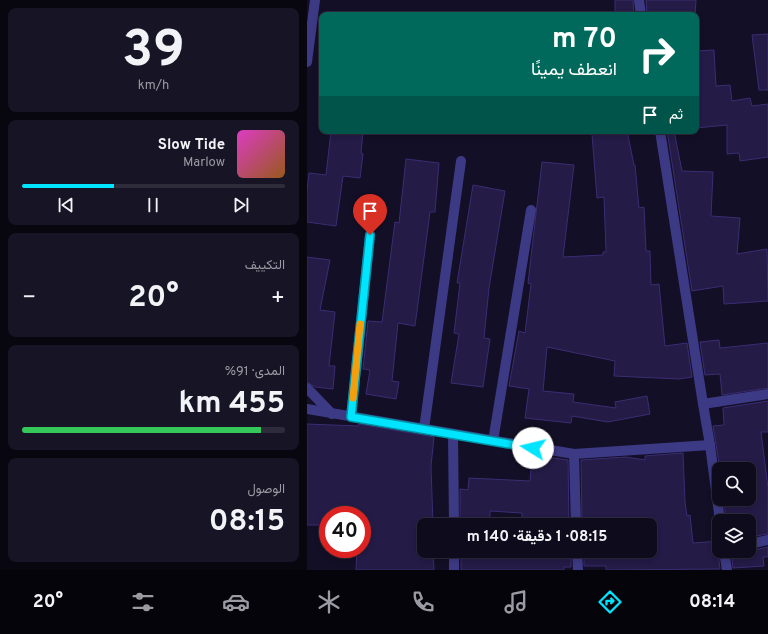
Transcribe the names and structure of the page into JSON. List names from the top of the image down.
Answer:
{
  "page": {
    "tile": [
      ["39", "km/h"],
      "التكييف",
      ["المدى · 91%", "455 km"],
      ["الوصول", "08:15"]
    ],
    "turn": ["70 m", "انعطف يمينًا"],
    "then": "ثم",
    "song": ["Slow Tide", "Marlow"],
    "heat": ["−", "20°", "+"],
    "limit": "40",
    "trip": "08:15 · 1 دقيقة · 140 m",
    "tabs": ["08:14", "20°"]
  }
}
